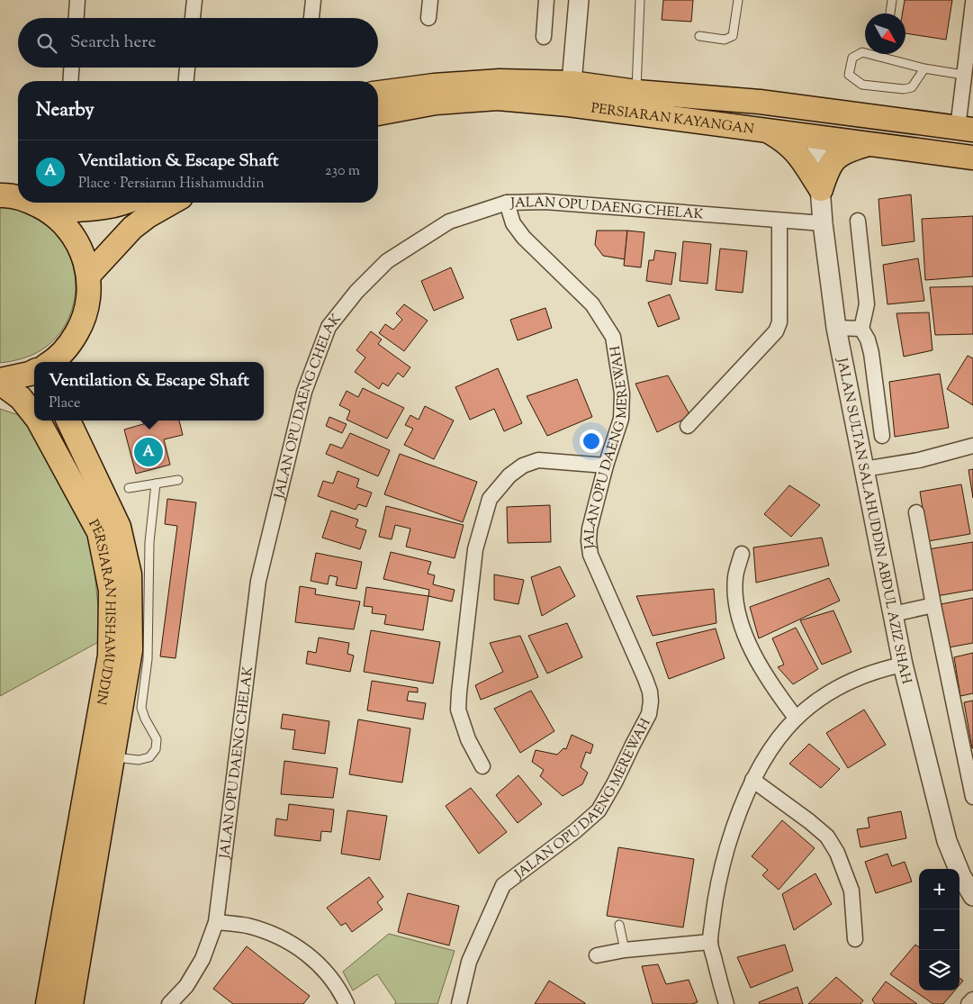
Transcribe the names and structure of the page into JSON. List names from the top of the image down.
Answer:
{
  "streets": {
    "main road": ["PERSIARAN KAYANGAN", "PERSIARAN HISHAMUDDIN"],
    "street": ["JALAN OPU DAENG CHELAK", "JALAN OPU DAENG MEREWAH", "JALAN SULTAN SALAHUDDIN ABDUL AZIZ SHAH"]
  },
  "crossings": [
    ["PERSIARAN KAYANGAN", "JALAN SULTAN SALAHUDDIN ABDUL AZIZ SHAH"],
    ["JALAN OPU DAENG CHELAK", "JALAN OPU DAENG MEREWAH"],
    ["JALAN OPU DAENG CHELAK", "JALAN SULTAN SALAHUDDIN ABDUL AZIZ SHAH"]
  ],
  "north": "bottom right",
  "page": {
    "search": "Search here",
    "heading": "Nearby",
    "list": [
      {
        "mark": "A",
        "name": "Ventilation & Escape Shaft",
        "note": "Place · Persiaran Hishamuddin",
        "value": "230 m"
      }
    ],
    "popup": ["Ventilation & Escape Shaft", "Place"],
    "pins": "A",
    "map_buttons": ["+", "−"]
  }
}
